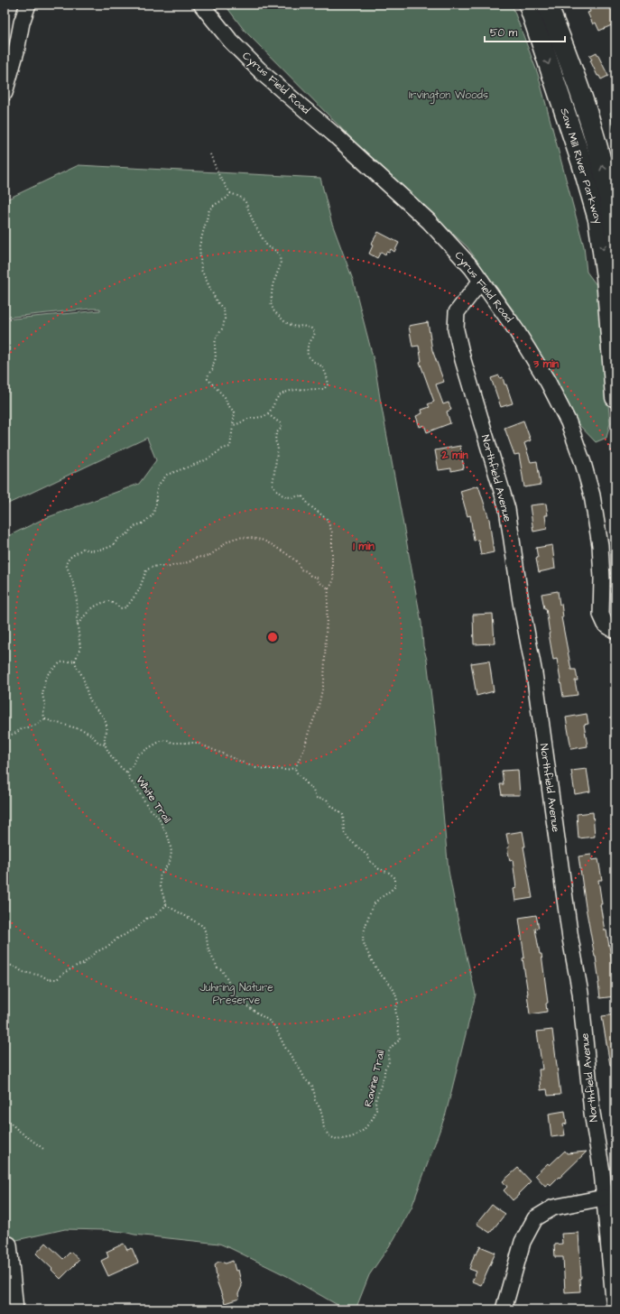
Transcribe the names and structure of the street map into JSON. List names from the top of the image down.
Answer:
{
  "streets": {
    "highway": ["Saw Mill River Parkway"],
    "street": ["Cyrus Field Road", "Northfield Avenue"],
    "path": ["White Trail", "Ravine Trail"]
  },
  "crossings": [
    ["Cyrus Field Road", "Northfield Avenue"],
    ["White Trail", "Ravine Trail"]
  ],
  "parks": ["Irvington Woods", "Juhring Nature Preserve"],
  "scale_bar": "50 m",
  "rings": ["3 min", "2 min", "1 min"]
}
